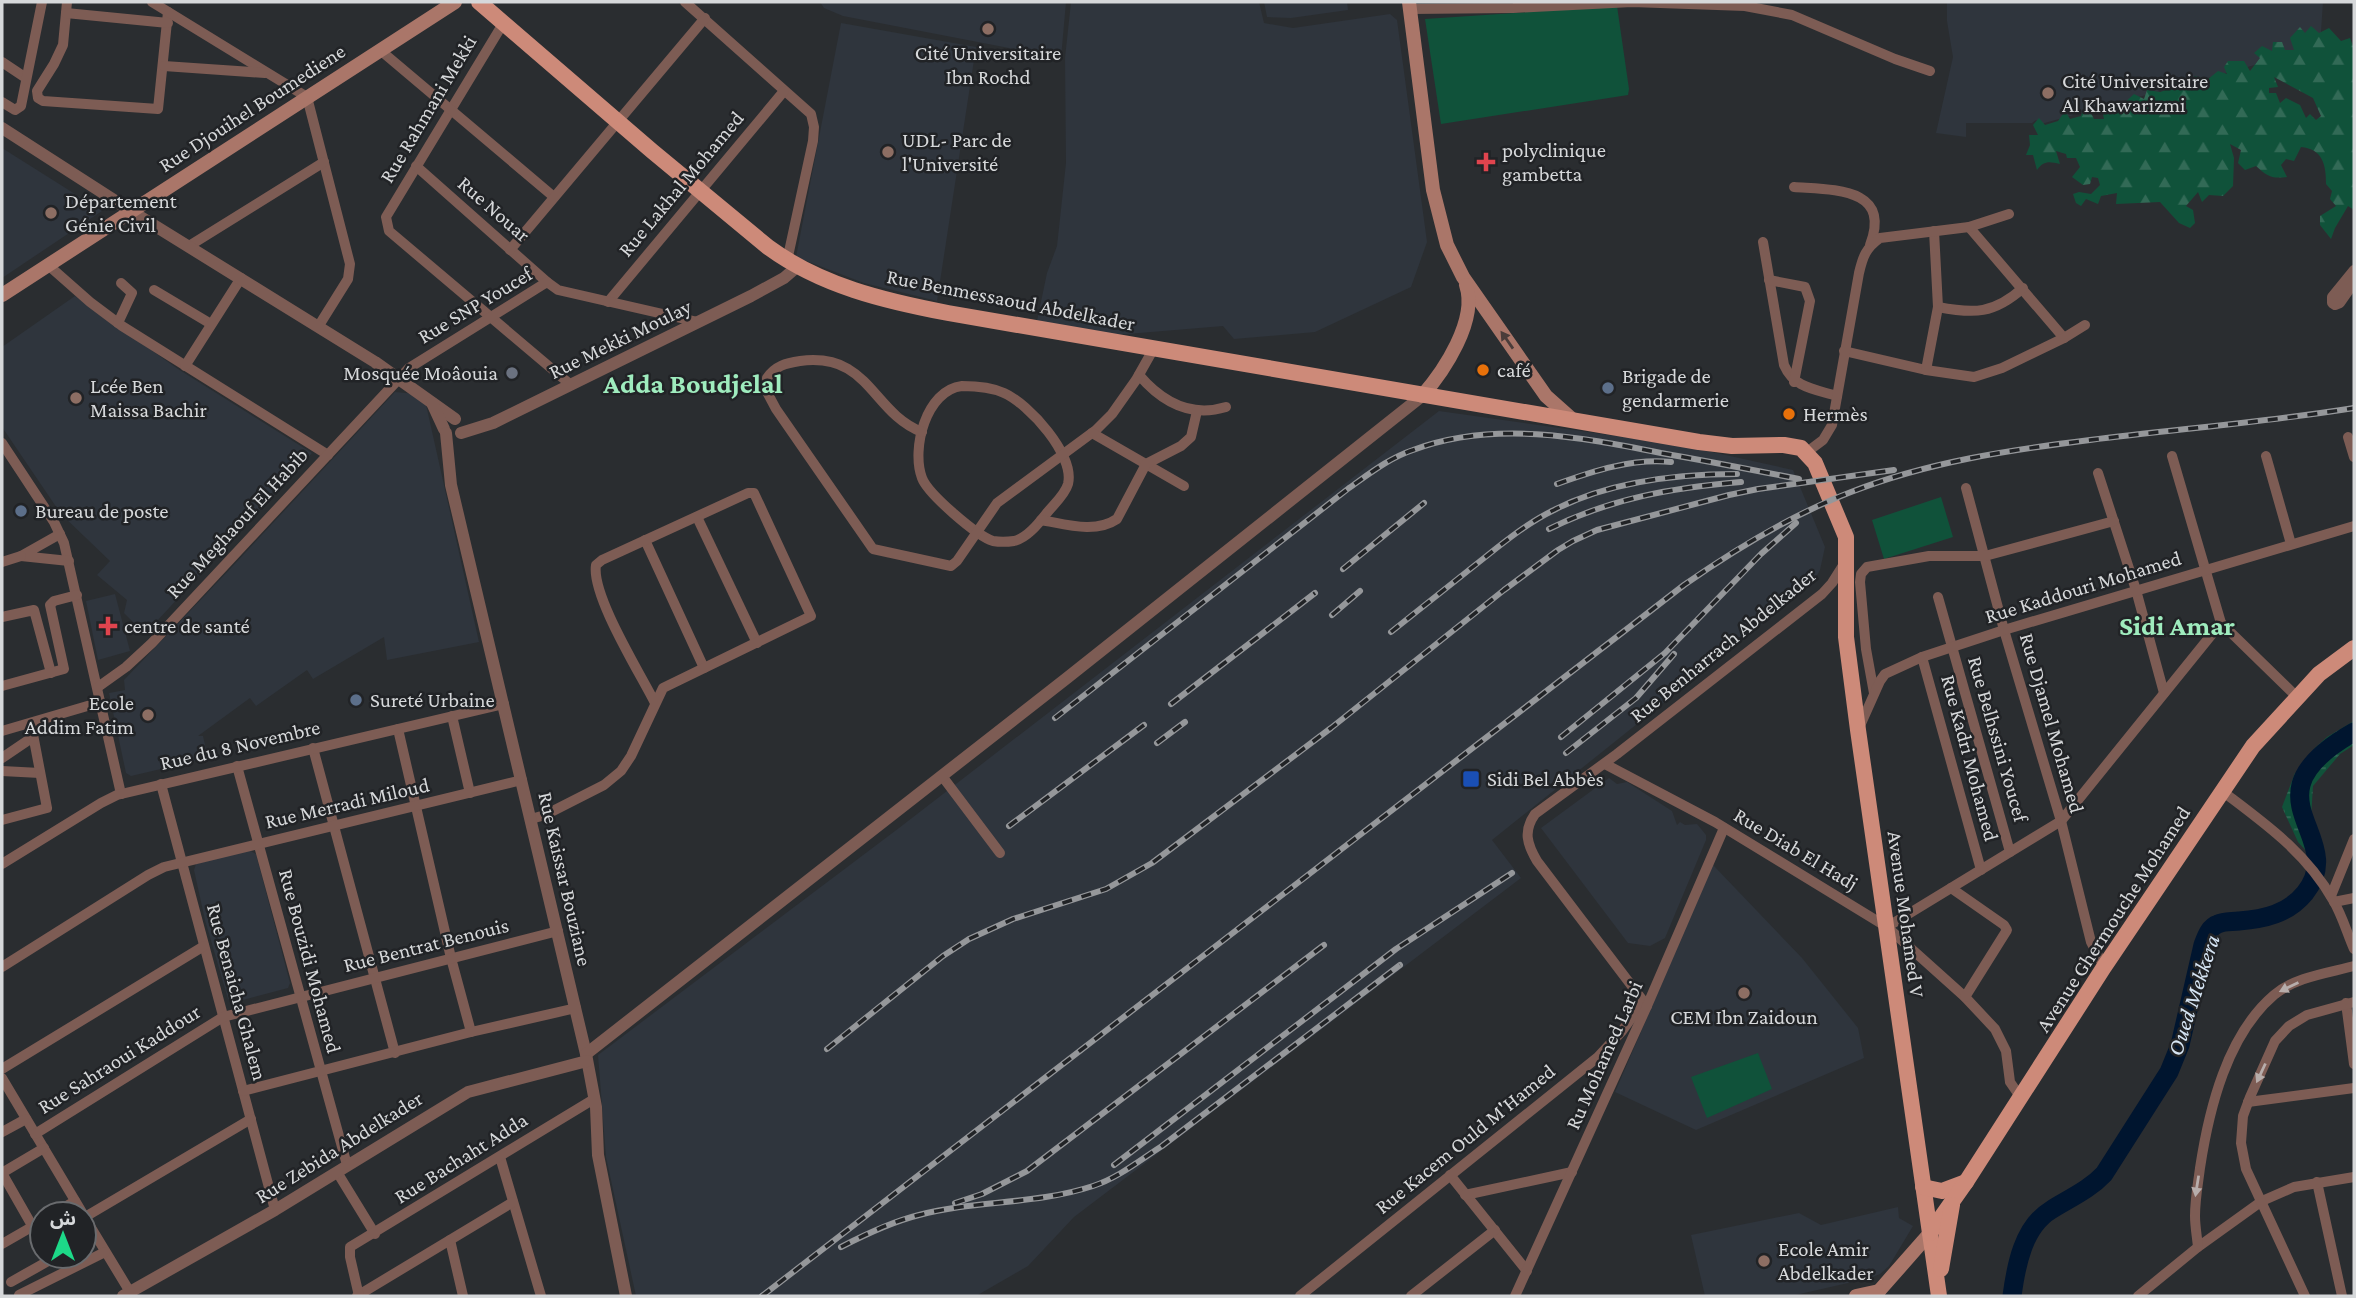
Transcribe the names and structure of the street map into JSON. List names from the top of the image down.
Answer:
{
  "streets": {
    "main road": [
      "Rue Djouihel Boumediene",
      "Rue Benmessaoud Abdelkader",
      "Avenue Mohamed V",
      "Avenue Ghermouche Mohamed"
    ],
    "street": [
      "Rue Rahmani Mekki",
      "Rue Lakhal Mohamed",
      "Rue Nouar",
      "Rue SNP Youcef",
      "Rue Mekki Moulay",
      "Rue Meghaouf El Habib",
      "Rue Kaddouri Mohamed",
      "Rue Benharrach Abdelkader",
      "Rue Djamel Mohamed",
      "Rue Belhssini Youcef",
      "Rue du 8 Novembre",
      "Rue Kadri Mohamed",
      "Rue Merradi Miloud",
      "Rue Diab El Hadj",
      "Rue Kaissar Bouziane",
      "Rue Bentrat Benouis",
      "Rue Bouzidi Mohamed",
      "Rue Benaicha Ghalem",
      "Ru Mohamed Larbi",
      "Rue Sahraoui Kaddour",
      "Rue Kacem Ould M'Hamed",
      "Rue Zebida Abdelkader",
      "Rue Bachaht Adda"
    ]
  },
  "crossings": [
    ["Rue Rahmani Mekki", "Rue Nouar"],
    ["Rue Rahmani Mekki", "Rue Benmessaoud Abdelkader"],
    ["Rue Rahmani Mekki", "Rue SNP Youcef"],
    ["Rue Lakhal Mohamed", "Rue Benmessaoud Abdelkader"],
    ["Rue Lakhal Mohamed", "Rue SNP Youcef"],
    ["Rue Nouar", "Rue SNP Youcef"],
    ["Rue Benmessaoud Abdelkader", "Rue Mekki Moulay"],
    ["Rue Benmessaoud Abdelkader", "Avenue Mohamed V"],
    ["Rue SNP Youcef", "Rue Mekki Moulay"],
    ["Rue SNP Youcef", "Rue Meghaouf El Habib"],
    ["Rue Mekki Moulay", "Rue Kaissar Bouziane"],
    ["Rue Kaddouri Mohamed", "Rue Djamel Mohamed"],
    ["Rue Kaddouri Mohamed", "Rue Belhssini Youcef"],
    ["Rue Kaddouri Mohamed", "Rue Kadri Mohamed"],
    ["Rue Kaddouri Mohamed", "Avenue Mohamed V"],
    ["Rue Benharrach Abdelkader", "Rue Diab El Hadj"],
    ["Rue Benharrach Abdelkader", "Avenue Mohamed V"],
    ["Rue Benharrach Abdelkader", "Ru Mohamed Larbi"],
    ["Rue Benharrach Abdelkader", "Rue Kacem Ould M'Hamed"],
    ["Rue Djamel Mohamed", "Avenue Ghermouche Mohamed"],
    ["Rue du 8 Novembre", "Rue Kaissar Bouziane"],
    ["Rue du 8 Novembre", "Rue Bouzidi Mohamed"],
    ["Rue du 8 Novembre", "Rue Benaicha Ghalem"],
    ["Rue Merradi Miloud", "Rue Kaissar Bouziane"],
    ["Rue Merradi Miloud", "Rue Bouzidi Mohamed"],
    ["Rue Merradi Miloud", "Rue Benaicha Ghalem"],
    ["Rue Diab El Hadj", "Avenue Mohamed V"],
    ["Rue Diab El Hadj", "Avenue Ghermouche Mohamed"],
    ["Rue Diab El Hadj", "Ru Mohamed Larbi"],
    ["Rue Kaissar Bouziane", "Rue Bentrat Benouis"],
    ["Rue Kaissar Bouziane", "Rue Zebida Abdelkader"],
    ["Rue Kaissar Bouziane", "Rue Bachaht Adda"],
    ["Avenue Mohamed V", "Avenue Ghermouche Mohamed"],
    ["Rue Bentrat Benouis", "Rue Bouzidi Mohamed"],
    ["Rue Bentrat Benouis", "Rue Benaicha Ghalem"],
    ["Rue Bentrat Benouis", "Rue Sahraoui Kaddour"],
    ["Rue Bouzidi Mohamed", "Rue Zebida Abdelkader"],
    ["Rue Bouzidi Mohamed", "Rue Bachaht Adda"],
    ["Rue Benaicha Ghalem", "Rue Sahraoui Kaddour"],
    ["Rue Benaicha Ghalem", "Rue Zebida Abdelkader"],
    ["Ru Mohamed Larbi", "Rue Kacem Ould M'Hamed"]
  ],
  "districts": ["Adda Boudjelal", "Sidi Amar"],
  "water": ["Oued Mekkera"],
  "places": {
    "other": [
      "Cité Universitaire Ibn Rochd",
      "Cité Universitaire Al Khawarizmi",
      "UDL- Parc de l'Université",
      "Département Génie Civil",
      "café",
      "Mosquée Moâouia",
      "Brigade de gendarmerie",
      "Lcée Ben Maissa Bachir",
      "Hermès",
      "Bureau de poste",
      "Sureté Urbaine",
      "Ecole Addim Fatim",
      "CEM Ibn Zaidoun",
      "Ecole Amir Abdelkader"
    ],
    "health": ["polyclinique gambetta", "centre de santé"],
    "transit": ["Sidi Bel Abbès"]
  },
  "north": "top"
}
